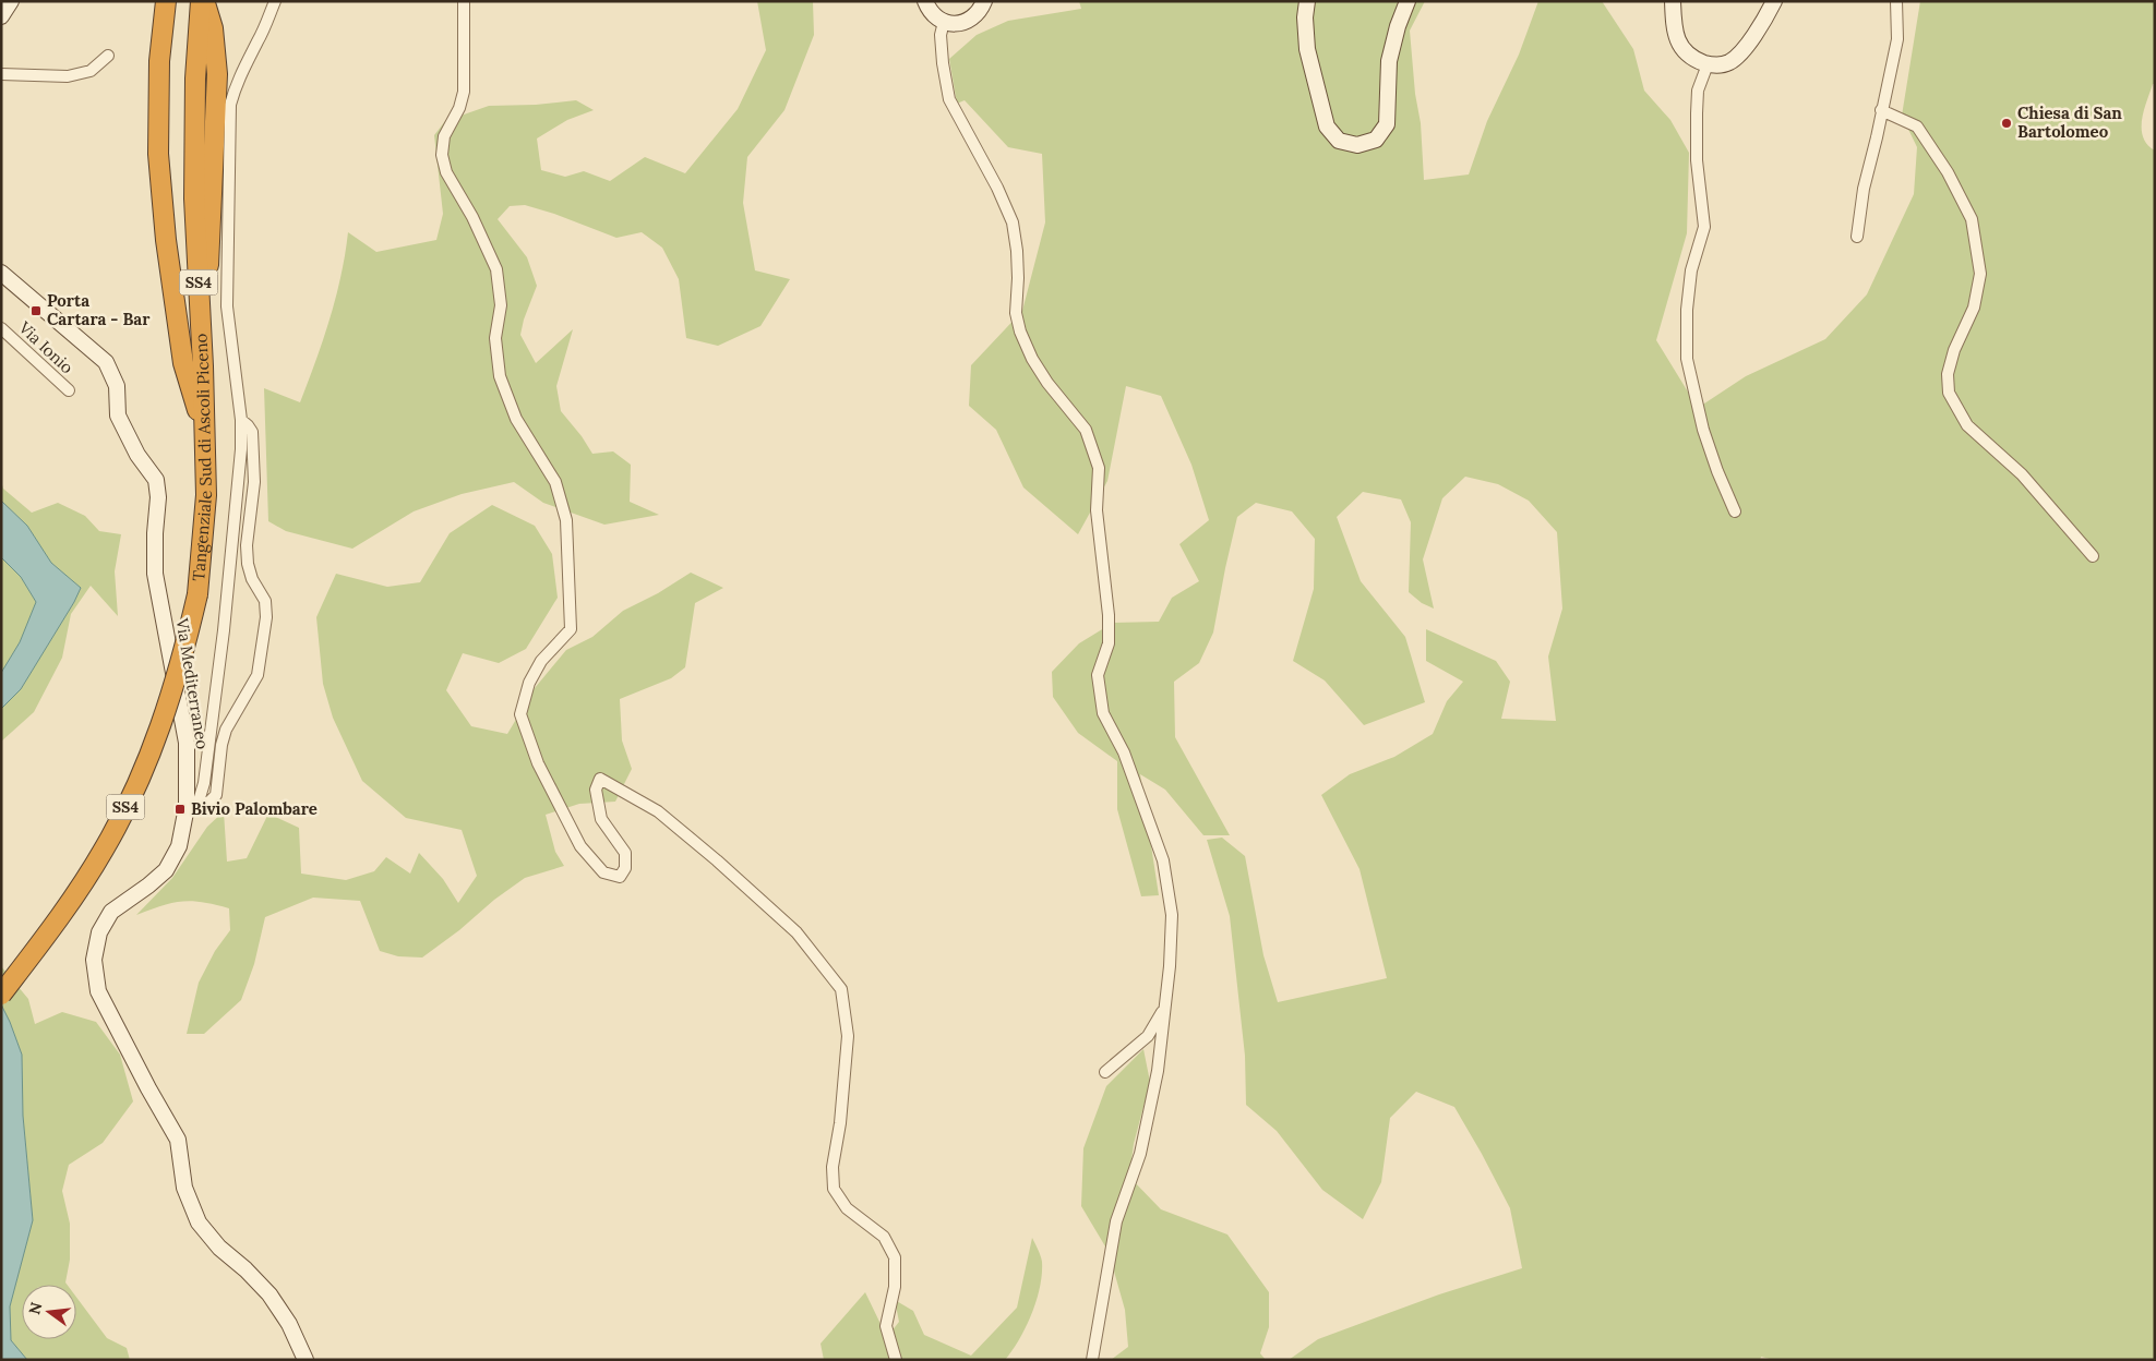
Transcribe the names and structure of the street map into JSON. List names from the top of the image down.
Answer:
{
  "streets": {
    "highway": ["SS4", "Tangenziale Sud di Ascoli Piceno"],
    "street": ["Via Ionio", "Via Mediterraneo"]
  },
  "places": {
    "other": ["Chiesa di San Bartolomeo"],
    "transit": ["Porta Cartara - Bar", "Bivio Palombare"]
  },
  "north": "left"
}
